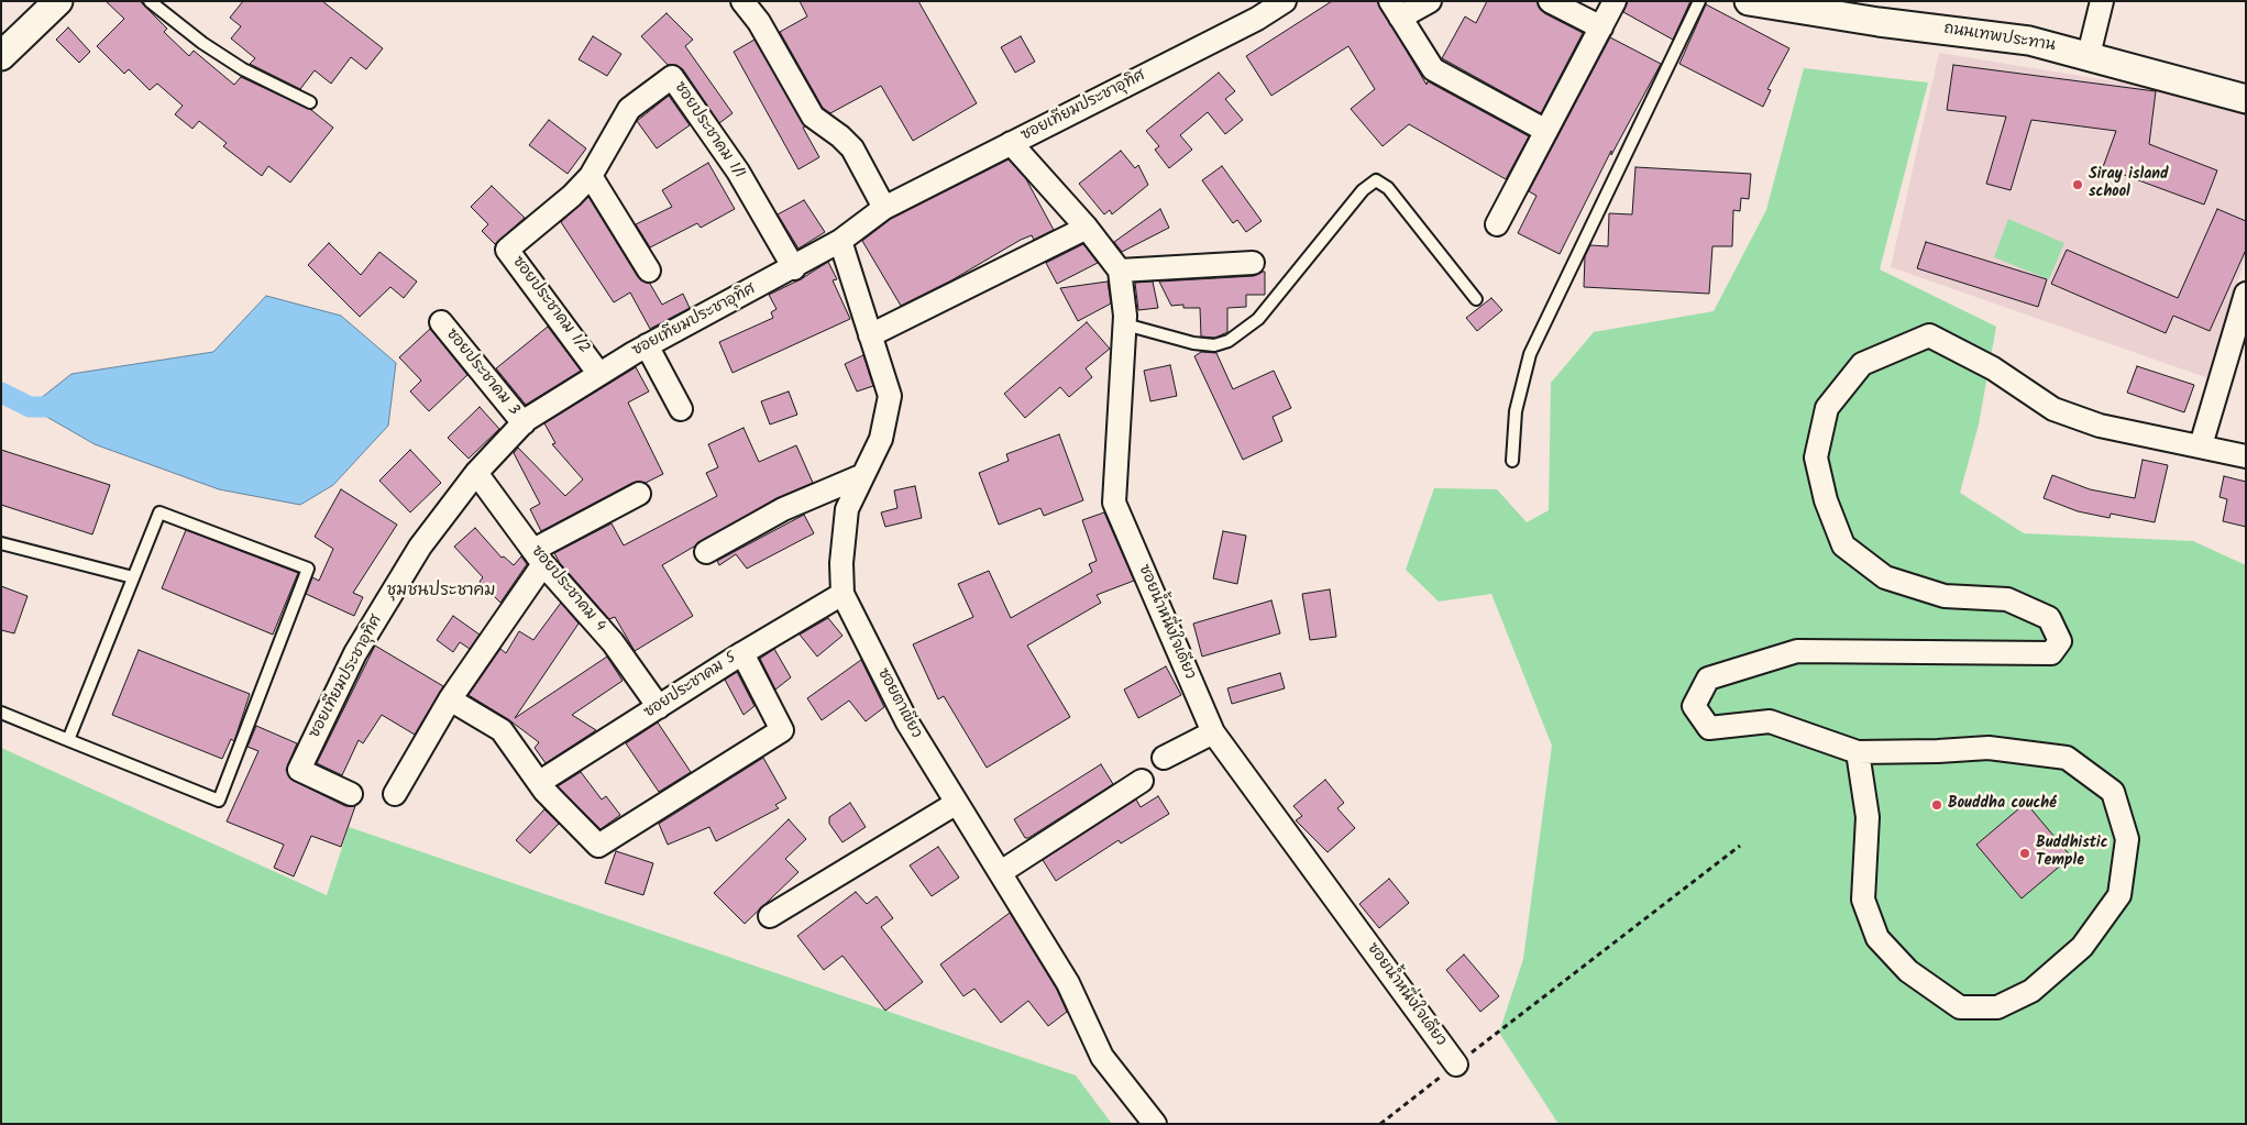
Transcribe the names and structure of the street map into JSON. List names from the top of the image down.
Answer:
{
  "streets": {
    "street": [
      "ถนนเทพประทาน",
      "ซอยเทียมประชาอุทิศ",
      "ซอยประชาคม 1/1",
      "ซอยประชาคม 1/2",
      "ซอยประชาคม 3",
      "ซอยประชาคม 4",
      "ซอยน้ำหนึ่งใจเดียว",
      "ซอยประชาคม 5",
      "ซอยตาเขียว"
    ]
  },
  "crossings": [
    ["ซอยเทียมประชาอุทิศ", "ซอยประชาคม 1/1"],
    ["ซอยเทียมประชาอุทิศ", "ซอยประชาคม 1/2"],
    ["ซอยเทียมประชาอุทิศ", "ซอยประชาคม 3"],
    ["ซอยเทียมประชาอุทิศ", "ซอยประชาคม 4"],
    ["ซอยเทียมประชาอุทิศ", "ซอยตาเขียว"],
    ["ซอยประชาคม 1/1", "ซอยประชาคม 1/2"],
    ["ซอยประชาคม 4", "ซอยประชาคม 5"],
    ["ซอยประชาคม 5", "ซอยตาเขียว"]
  ],
  "districts": ["ชุมชนประชาคม"],
  "places": ["Siray island school", "Bouddha couché", "Buddhistic Temple"]
}
